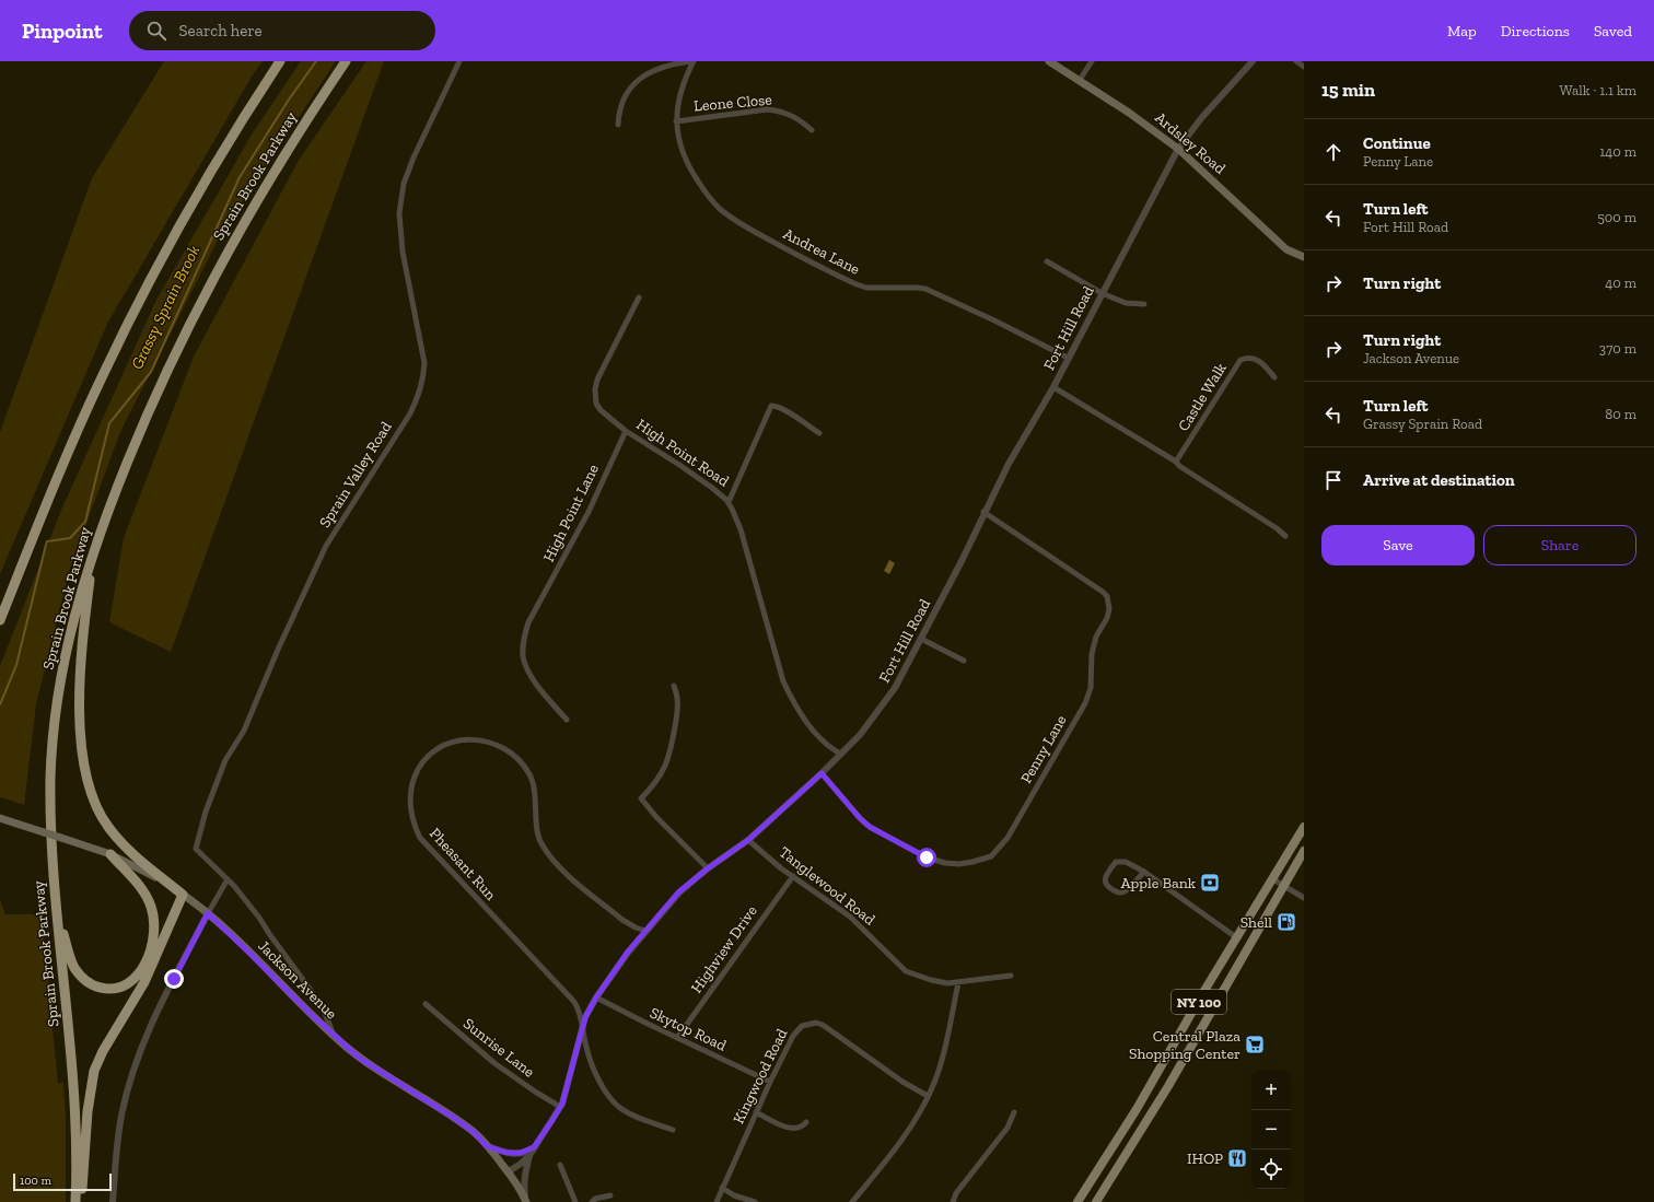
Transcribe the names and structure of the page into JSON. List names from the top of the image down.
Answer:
{
  "streets": {
    "highway": ["Sprain Brook Parkway"],
    "main road": ["Ardsley Road", "Jackson Avenue", "NY 100"],
    "street": [
      "Leone Close",
      "Andrea Lane",
      "Fort Hill Road",
      "Castle Walk",
      "High Point Road",
      "Sprain Valley Road",
      "High Point Lane",
      "Penny Lane",
      "Pheasant Run",
      "Tanglewood Road",
      "Highview Drive",
      "Skytop Road",
      "Sunrise Lane",
      "Kingwood Road"
    ]
  },
  "crossings": [
    ["Leone Close", "Andrea Lane"],
    ["Ardsley Road", "Fort Hill Road"],
    ["Andrea Lane", "Fort Hill Road"],
    ["Fort Hill Road", "High Point Road"],
    ["Fort Hill Road", "Penny Lane"],
    ["Fort Hill Road", "Pheasant Run"],
    ["Fort Hill Road", "Tanglewood Road"],
    ["Fort Hill Road", "Jackson Avenue"],
    ["Fort Hill Road", "Skytop Road"],
    ["Fort Hill Road", "Sunrise Lane"],
    ["High Point Road", "High Point Lane"],
    ["Tanglewood Road", "Highview Drive"],
    ["Highview Drive", "Skytop Road"],
    ["Skytop Road", "Kingwood Road"]
  ],
  "water": ["Grassy Sprain Brook"],
  "places": {
    "bank": ["Apple Bank"],
    "fuel station": ["Shell"],
    "supermarket": ["Central Plaza Shopping Center"],
    "restaurant": ["IHOP"]
  },
  "scale_bar": "100 m",
  "page": {
    "header": "Pinpoint",
    "search": "Search here",
    "nav": ["Map", "Directions", "Saved"],
    "heading": ["15 min", "Walk · 1.1 km"],
    "list": [
      ["Continue", "Penny Lane", "140 m"],
      ["Turn left", "Fort Hill Road", "500 m"],
      ["Turn right", "40 m"],
      ["Turn right", "Jackson Avenue", "370 m"],
      ["Turn left", "Grassy Sprain Road", "80 m"],
      "Arrive at destination"
    ],
    "buttons": ["Save", "Share"],
    "map_buttons": ["+", "−"],
    "scale": "100 m"
  }
}
